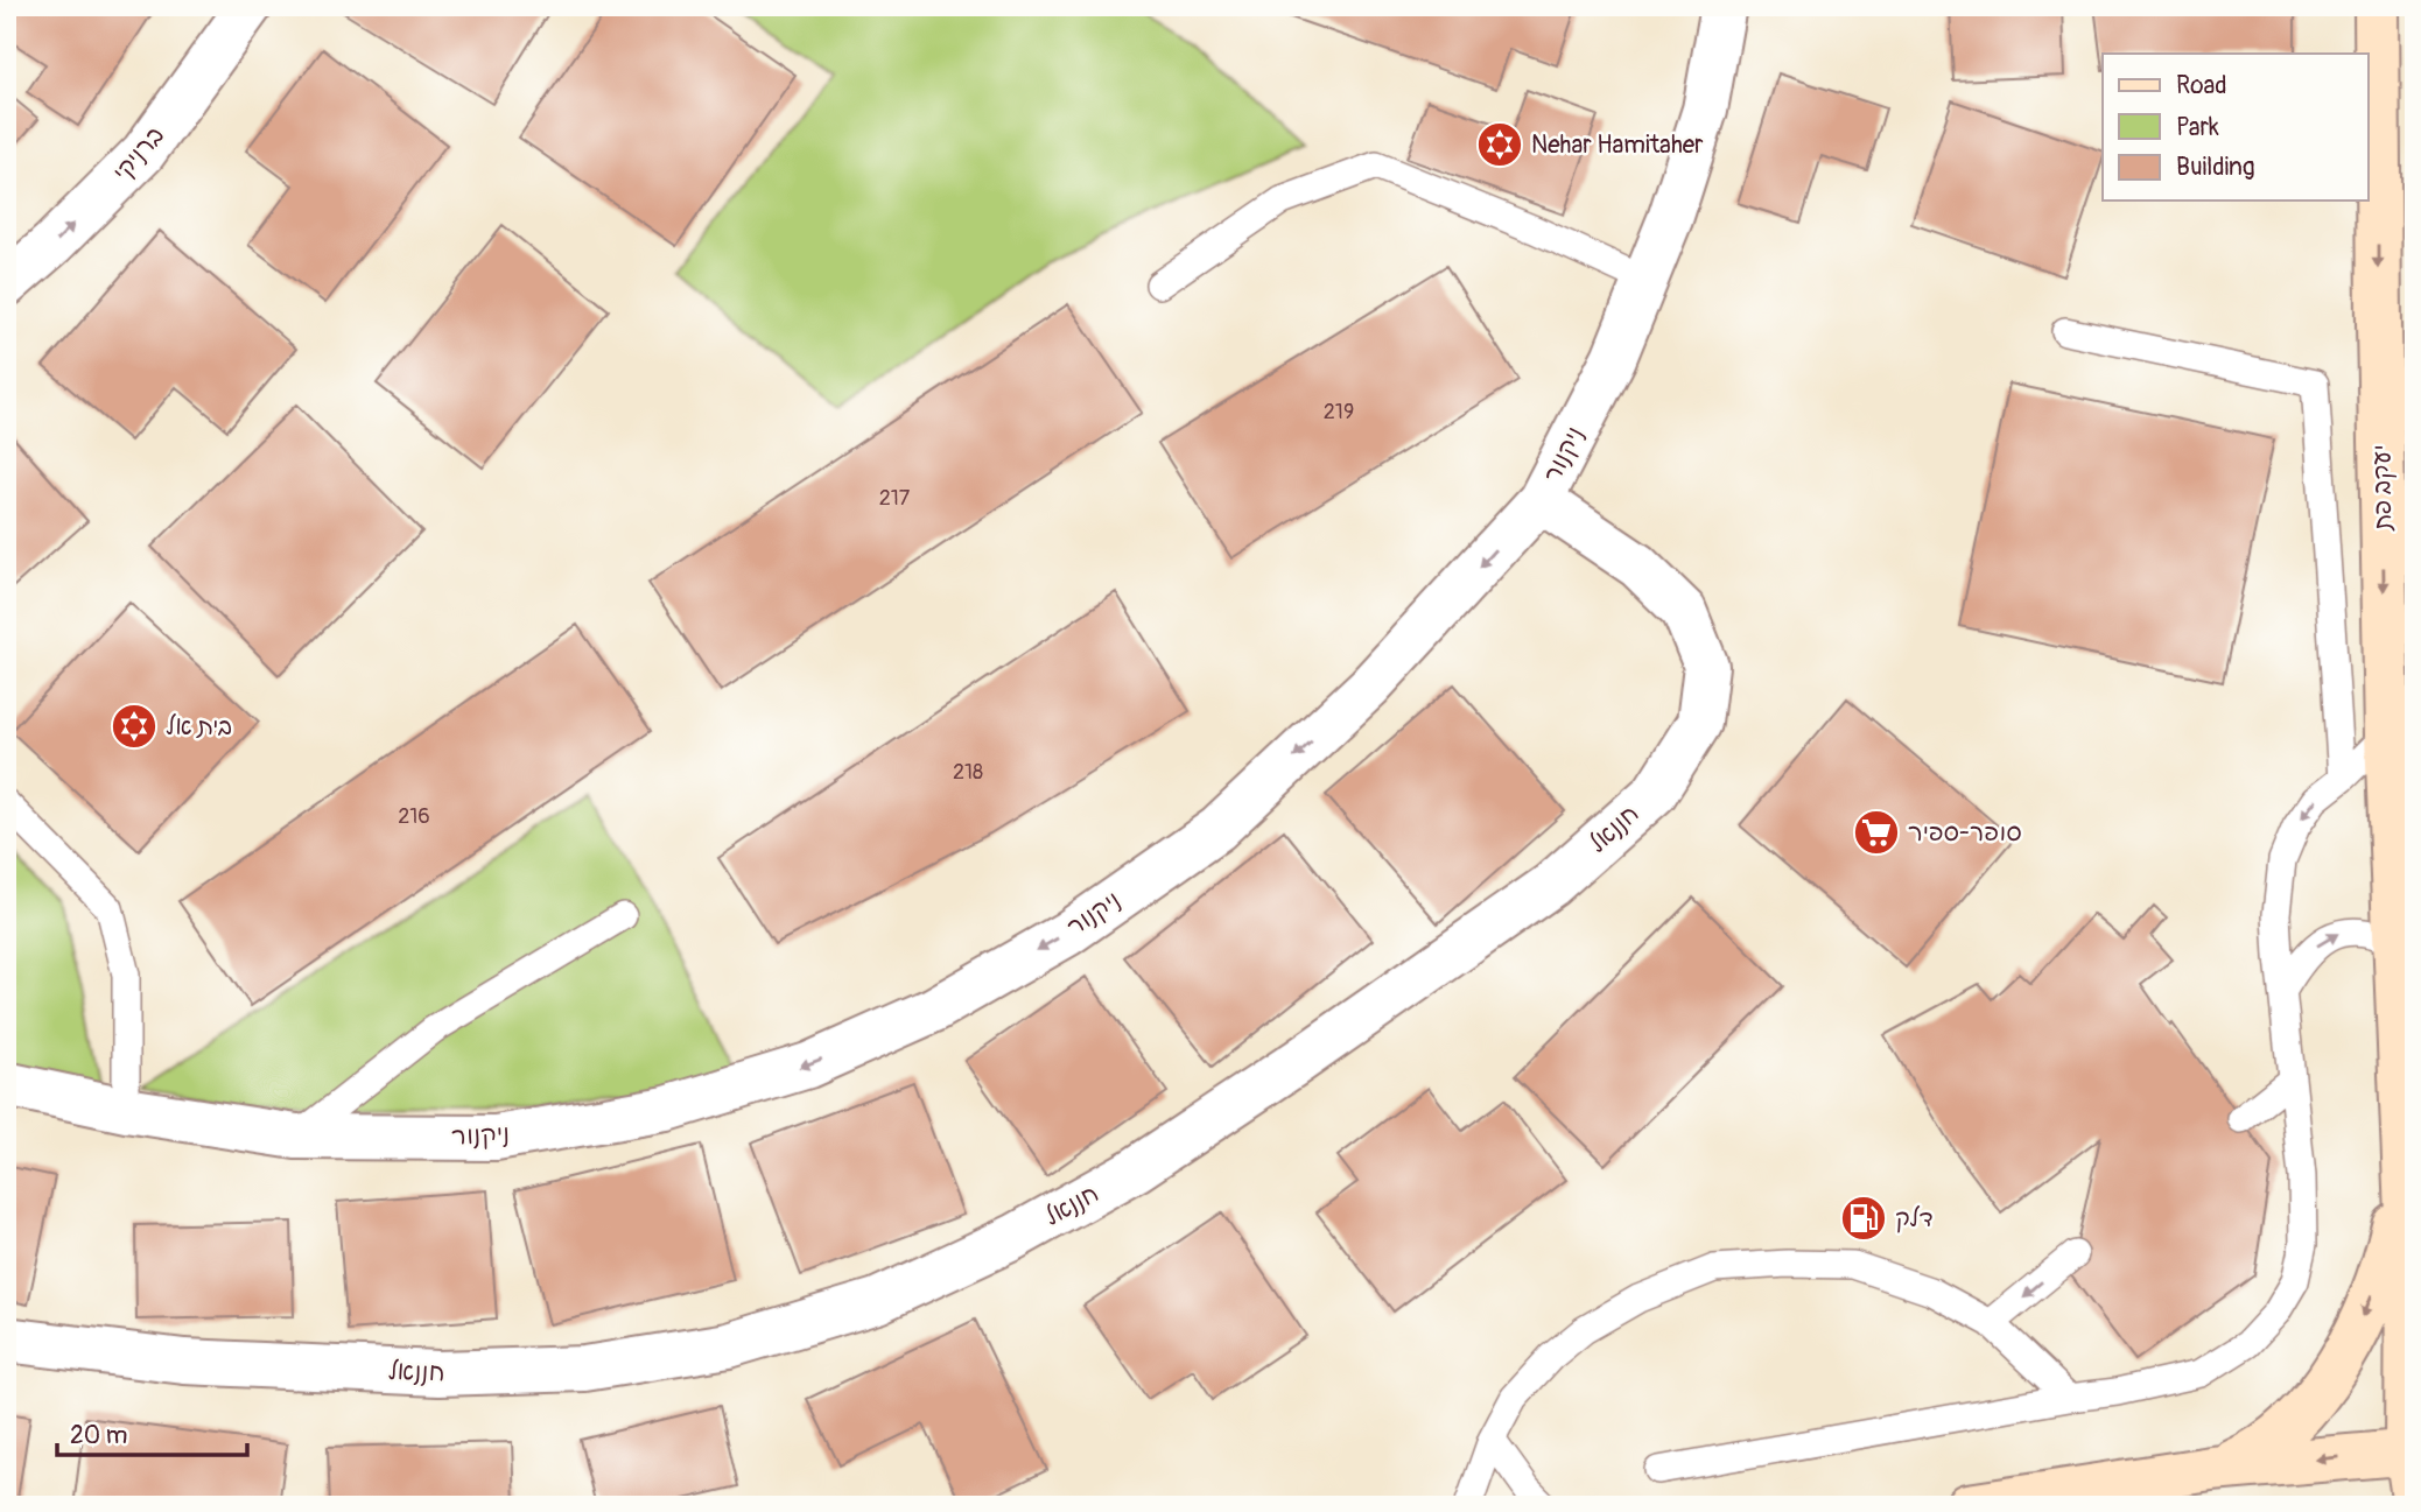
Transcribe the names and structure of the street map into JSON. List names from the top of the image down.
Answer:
{
  "streets": {
    "main road": ["יעקב פת"],
    "street": ["ברניקי", "ניקנור", "חננאל"]
  },
  "crossings": [
    ["ניקנור", "חננאל"]
  ],
  "one_way": ["ברניקי", "ניקנור", "יעקב פת"],
  "places": {
    "synagogue": ["Nehar Hamitaher", "בית אל"],
    "supermarket": ["סופר-ספיר"],
    "fuel station": ["דלק"]
  },
  "house_numbers": [
    "219",
    "217",
    "218",
    "216"
  ],
  "legend": ["Road", "Park", "Building"],
  "scale_bar": "20 m"
}
